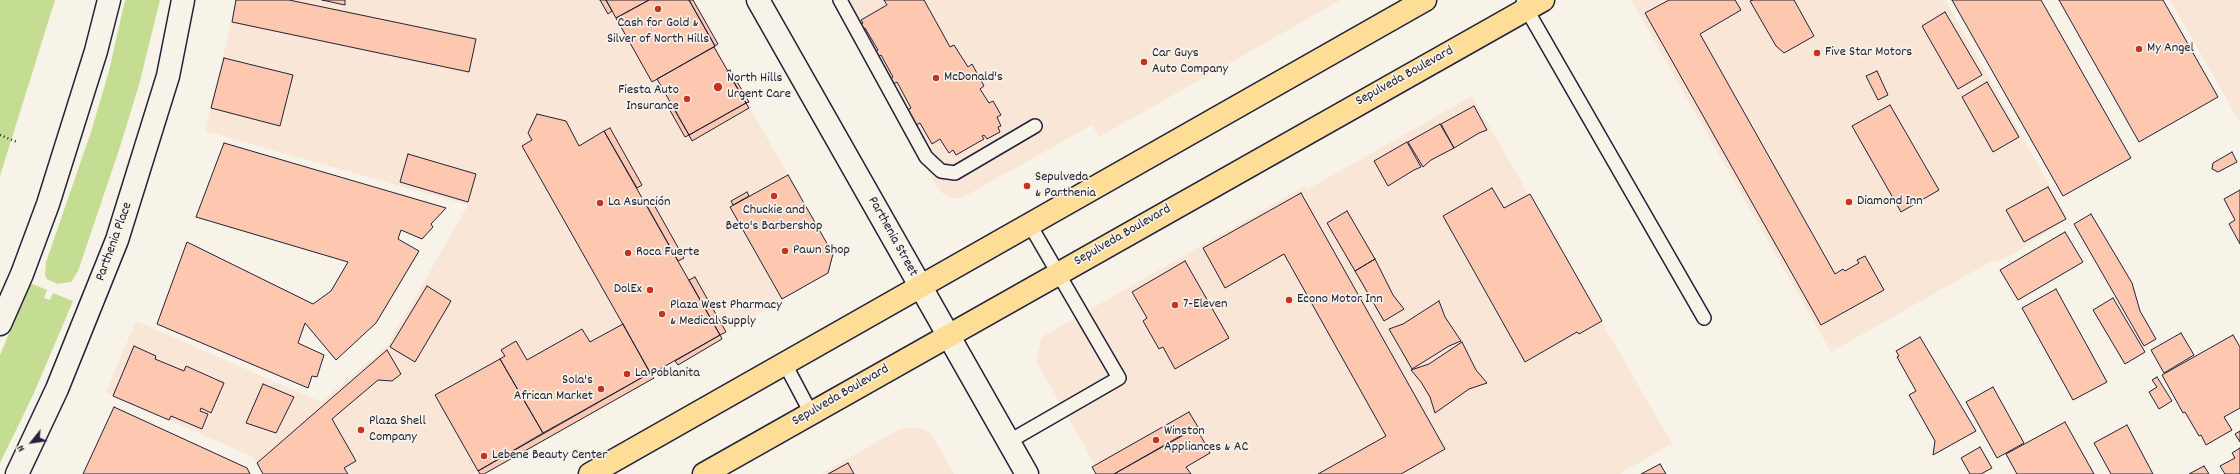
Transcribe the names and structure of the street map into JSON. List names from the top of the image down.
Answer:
{
  "streets": {
    "main road": ["Sepulveda Boulevard"],
    "street": ["Parthenia Street", "Parthenia Place"]
  },
  "crossings": [
    ["Sepulveda Boulevard", "Parthenia Street"]
  ],
  "places": [
    "Cash for Gold & Silver of North Hills",
    "My Angel",
    "Five Star Motors",
    "Car Guys Auto Company",
    "McDonald's",
    "North Hills Urgent Care",
    "Fiesta Auto Insurance",
    "Sepulveda & Parthenia",
    "Chuckie and Beto's Barbershop",
    "Diamond Inn",
    "La Asunción",
    "Pawn Shop",
    "Roca Fuerte",
    "DolEx",
    "Econo Motor Inn",
    "7-Eleven",
    "Plaza West Pharmacy & Medical Supply",
    "La Poblanita",
    "Sola's African Market",
    "Plaza Shell Company",
    "Winston Appliances & AC",
    "Lebene Beauty Center"
  ],
  "north": "bottom left"
}
